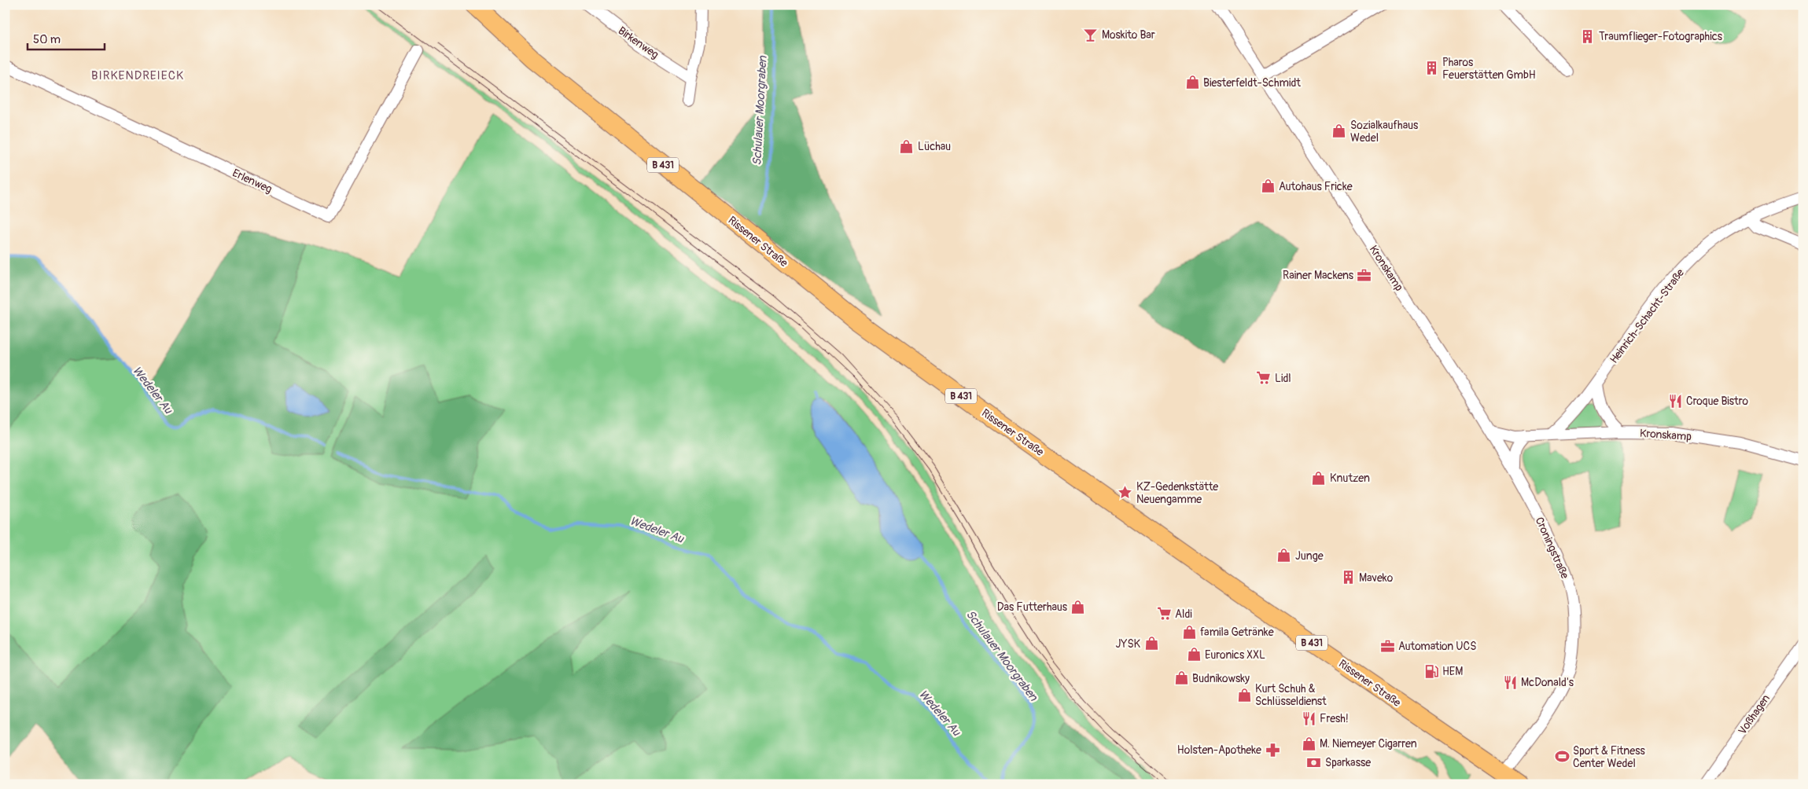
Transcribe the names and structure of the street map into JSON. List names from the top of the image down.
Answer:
{
  "streets": {
    "main road": ["B 431", "Rissener Straße"],
    "street": [
      "Birkenweg",
      "Erlenweg",
      "Kronskamp",
      "Heinrich-Schacht-Straße",
      "Croningstraße",
      "Voßhagen"
    ]
  },
  "crossings": [
    ["Rissener Straße", "Croningstraße"],
    ["Kronskamp", "Heinrich-Schacht-Straße"],
    ["Kronskamp", "Croningstraße"]
  ],
  "districts": ["BIRKENDREIECK"],
  "water": ["Schulauer Moorgraben", "Wedeler Au"],
  "places": {
    "bar": ["Moskito Bar"],
    "building": ["Traumflieger-Fotographics", "Pharos Feuerstätten GmbH", "Maveko"],
    "shop": [
      "Biesterfeldt-Schmidt",
      "Sozialkaufhaus Wedel",
      "Lüchau",
      "Autohaus Fricke",
      "Knutzen",
      "Junge",
      "Das Futterhaus",
      "famila Getränke",
      "JYSK",
      "Euronics XXL",
      "Budnikowsky",
      "Kurt Schuh & Schlüsseldienst",
      "M. Niemeyer Cigarren"
    ],
    "office": ["Rainer Mackens", "Automation UCS"],
    "supermarket": ["Lidl", "Aldi"],
    "restaurant": ["Croque Bistro", "McDonald's", "Fresh!"],
    "place": ["KZ-Gedenkstätte Neuengamme"],
    "fuel station": ["HEM"],
    "pharmacy": ["Holsten-Apotheke"],
    "sports": ["Sport & Fitness Center Wedel"],
    "bank": ["Sparkasse"]
  },
  "scale_bar": "50 m"
}
